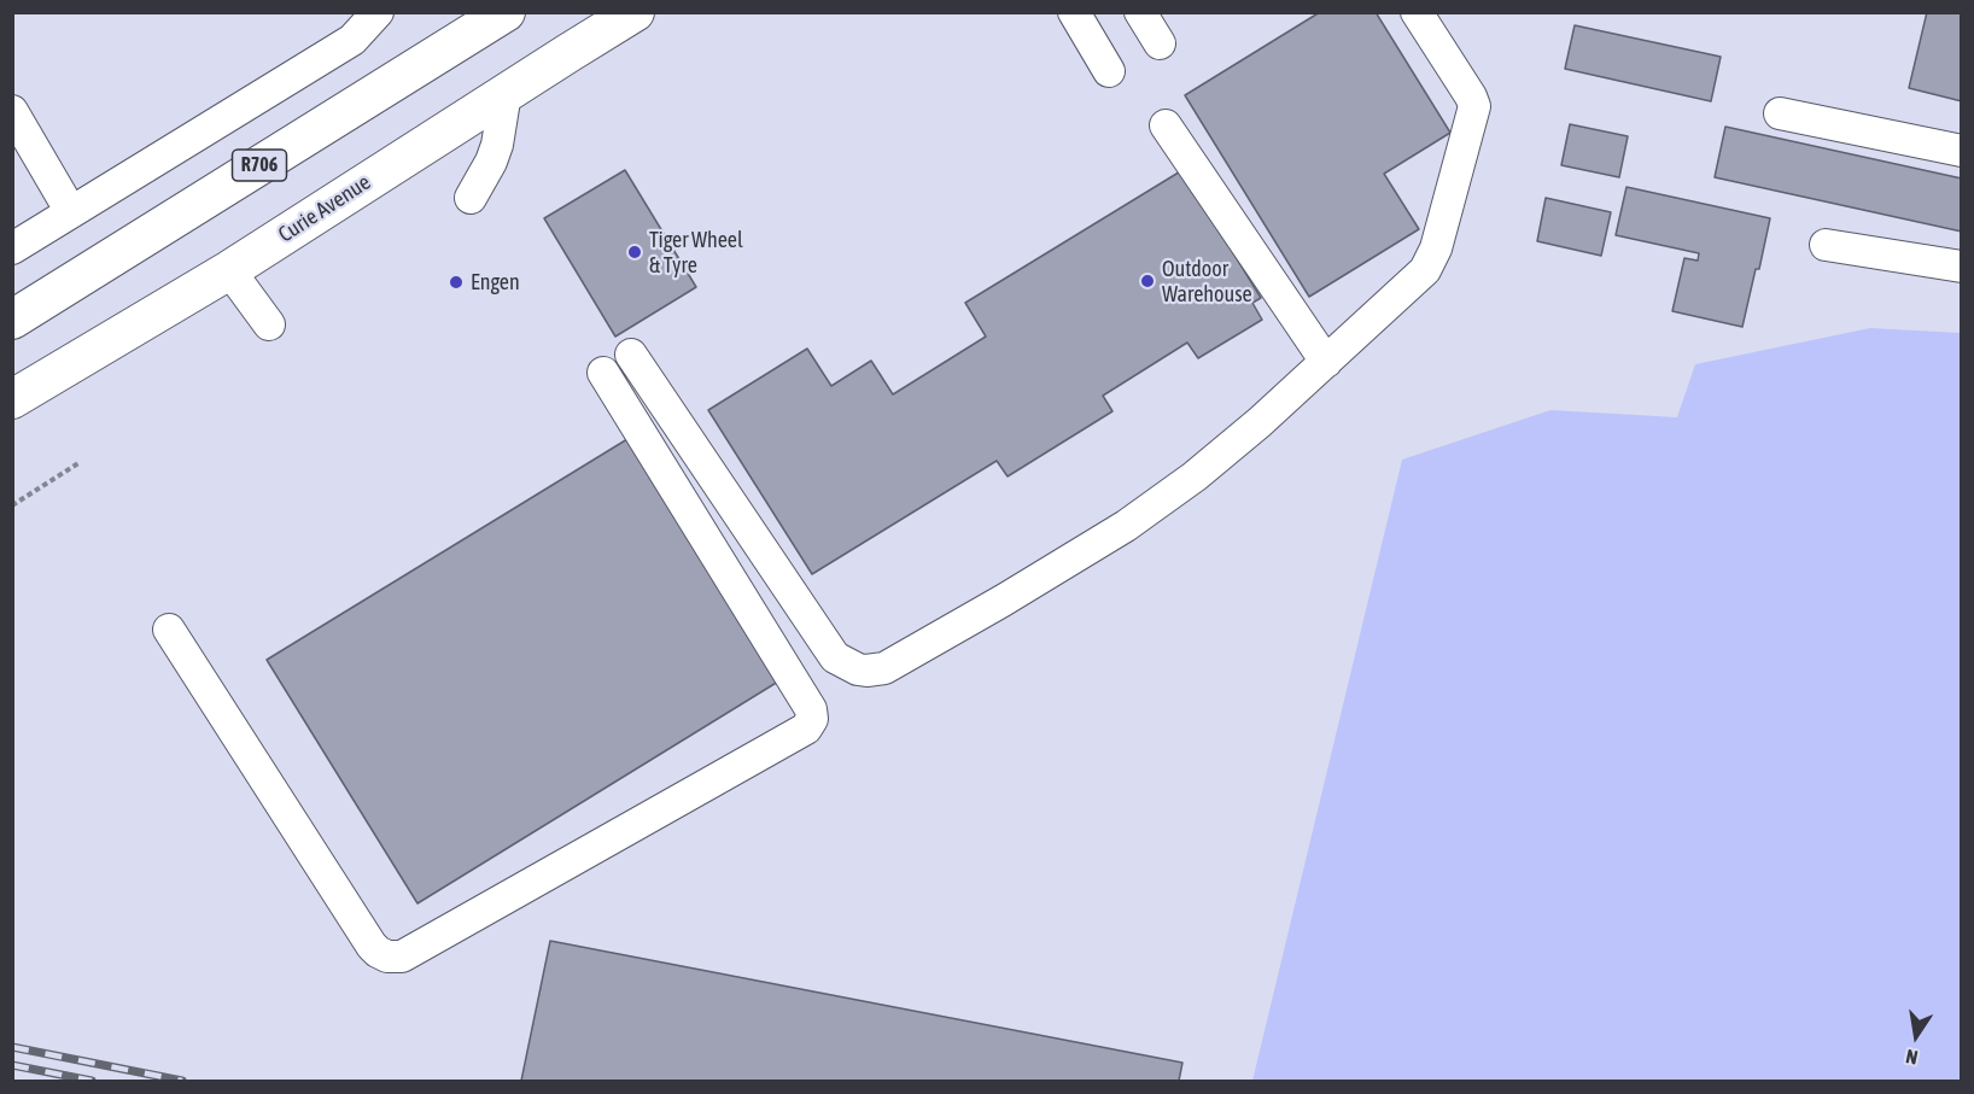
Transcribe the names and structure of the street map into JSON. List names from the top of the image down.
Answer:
{
  "streets": {
    "main road": ["R706", "Curie Avenue"]
  },
  "places": ["Tiger Wheel & Tyre", "Outdoor Warehouse", "Engen"],
  "north": "bottom"
}
